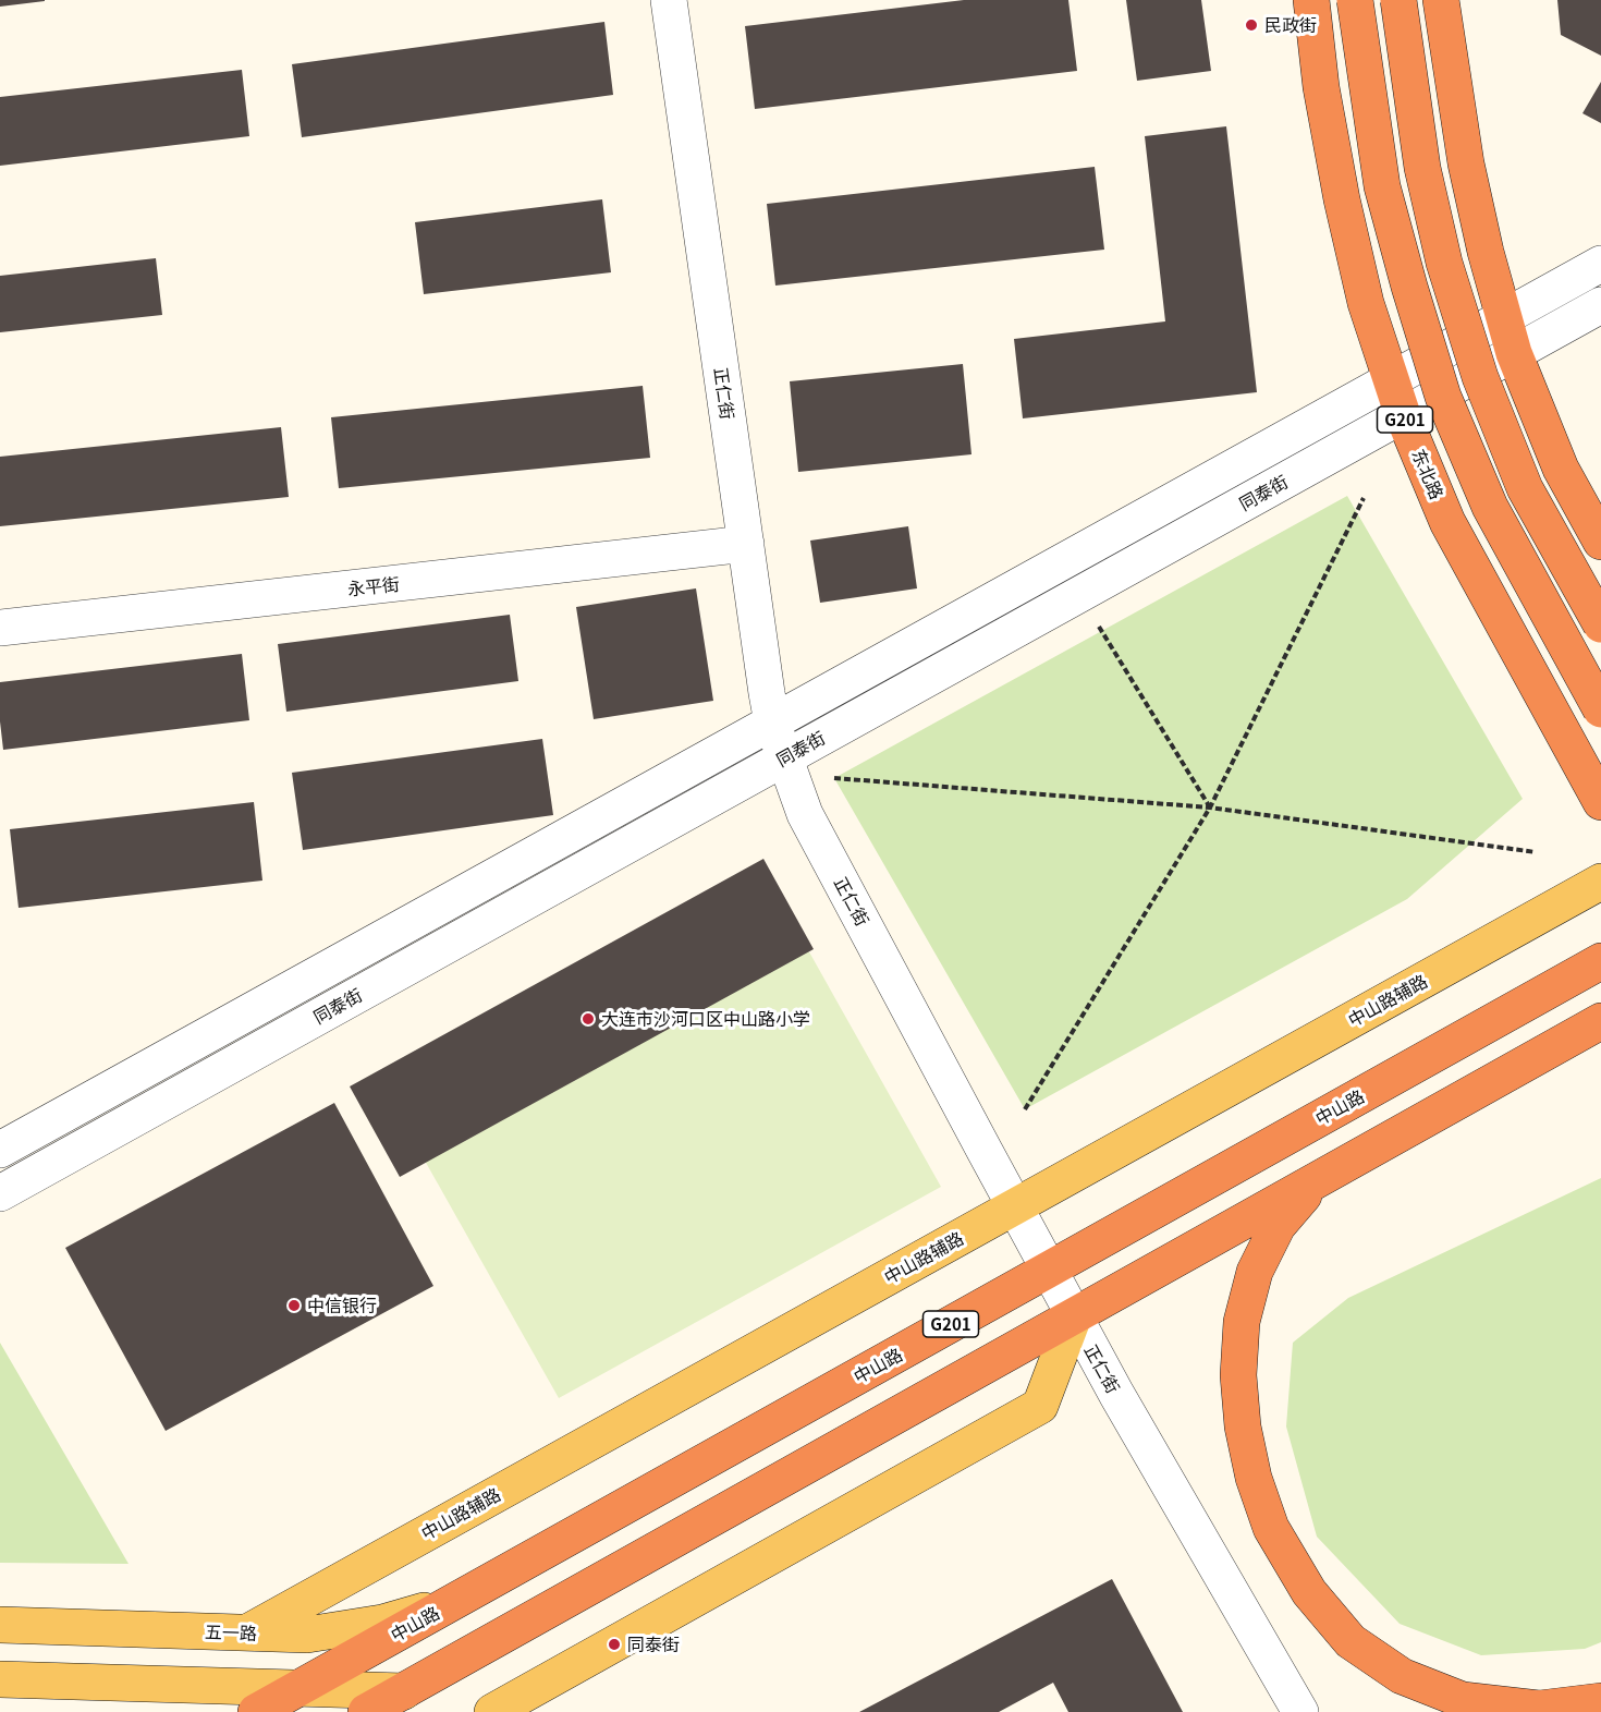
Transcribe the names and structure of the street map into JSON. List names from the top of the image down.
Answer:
{
  "streets": {
    "highway": ["G201", "东北路", "中山路"],
    "main road": ["中山路辅路", "五一路"],
    "street": ["正仁街", "同泰街", "永平街"]
  },
  "crossings": [
    ["正仁街", "同泰街"],
    ["正仁街", "永平街"],
    ["正仁街", "中山路辅路"],
    ["正仁街", "中山路"],
    ["东北路", "同泰街"],
    ["中山路辅路", "五一路"],
    ["中山路", "五一路"]
  ],
  "places": [
    "民政街",
    "大连市沙河口区中山路小学",
    "中信银行",
    "同泰街"
  ]
}
